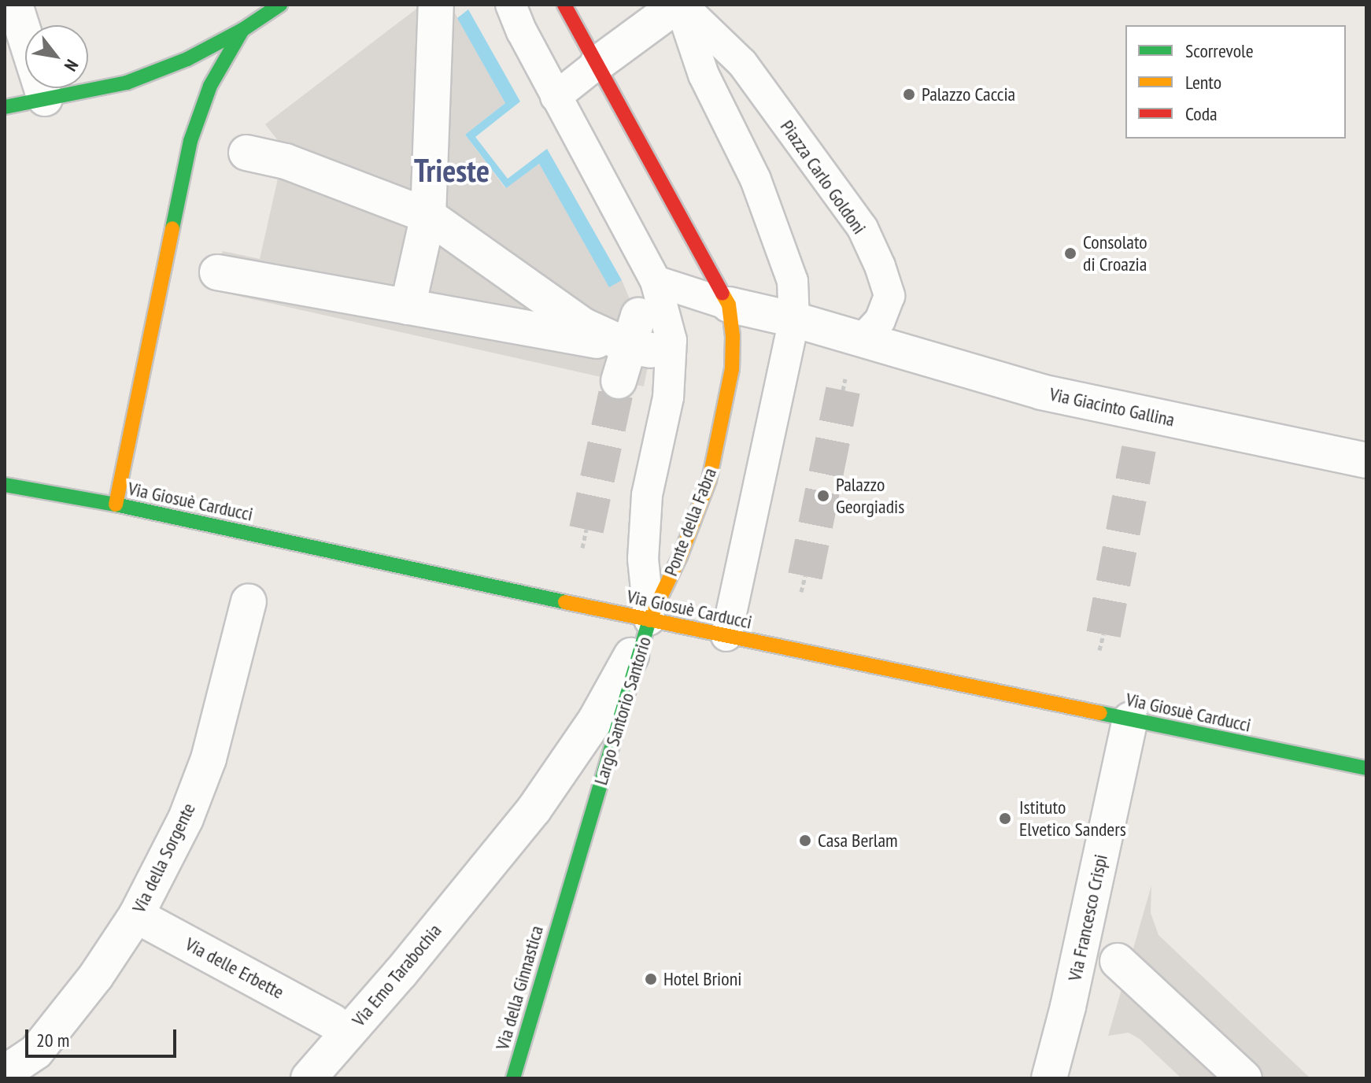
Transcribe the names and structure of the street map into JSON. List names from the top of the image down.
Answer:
{
  "streets": {
    "main road": [
      "Via Giosuè Carducci",
      "Ponte della Fabra",
      "Largo Santorio Santorio",
      "Via della Ginnastica"
    ],
    "street": [
      "Via Giacinto Gallina",
      "Via della Sorgente",
      "Via Francesco Crispi",
      "Via delle Erbette",
      "Via Emo Tarabochia"
    ],
    "lane": ["Piazza Carlo Goldoni"]
  },
  "crossings": [
    ["Piazza Carlo Goldoni", "Via Giacinto Gallina"],
    ["Via Giosuè Carducci", "Ponte della Fabra"],
    ["Via Giosuè Carducci", "Largo Santorio Santorio"],
    ["Via Giosuè Carducci", "Via Francesco Crispi"],
    ["Ponte della Fabra", "Largo Santorio Santorio"],
    ["Largo Santorio Santorio", "Via Emo Tarabochia"],
    ["Largo Santorio Santorio", "Via della Ginnastica"],
    ["Via della Sorgente", "Via delle Erbette"]
  ],
  "districts": ["Trieste"],
  "places": [
    "Palazzo Caccia",
    "Consolato di Croazia",
    "Palazzo Georgiadis",
    "Istituto Elvetico Sanders",
    "Casa Berlam",
    "Hotel Brioni"
  ],
  "legend": ["Scorrevole", "Lento", "Coda"],
  "scale_bar": "20 m",
  "north": "bottom right"
}
